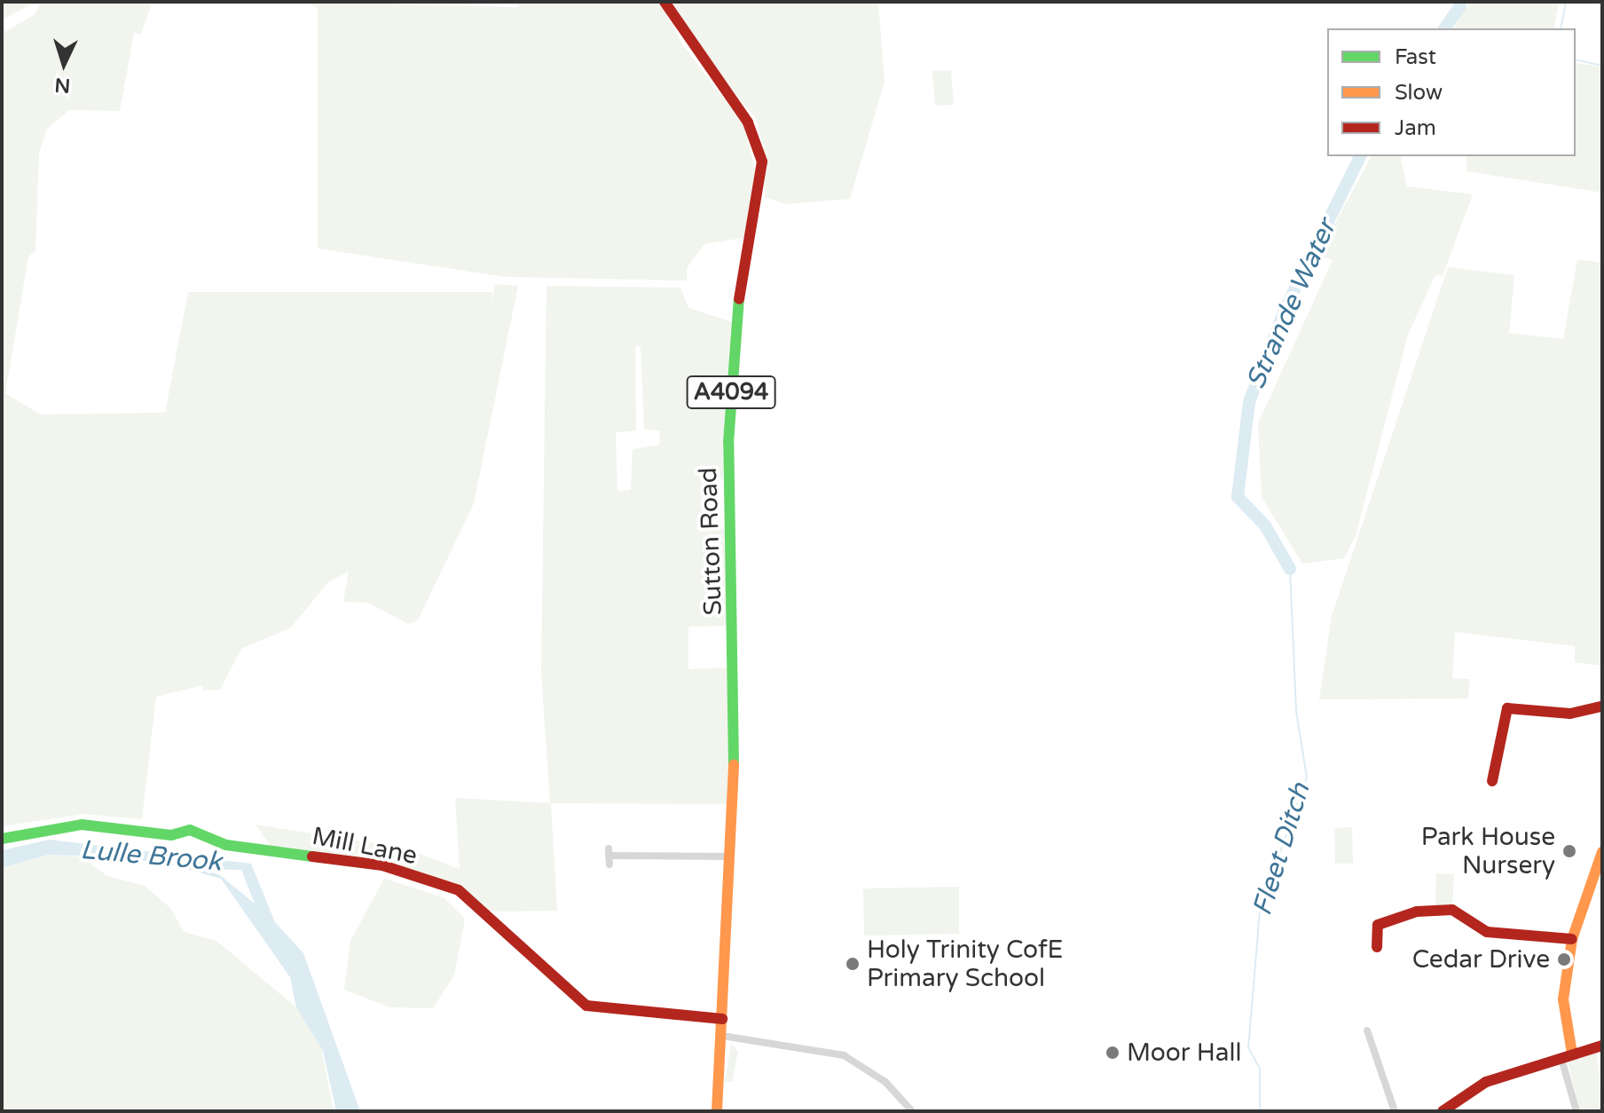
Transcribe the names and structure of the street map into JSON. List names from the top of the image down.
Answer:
{
  "streets": {
    "main road": ["A4094", "Sutton Road", "Mill Lane"]
  },
  "crossings": [
    ["Sutton Road", "Mill Lane"]
  ],
  "water": ["Strande Water", "Fleet Ditch", "Lulle Brook"],
  "places": [
    "Park House Nursery",
    "Cedar Drive",
    "Holy Trinity CofE Primary School",
    "Moor Hall"
  ],
  "legend": ["Fast", "Slow", "Jam"],
  "north": "bottom"
}
